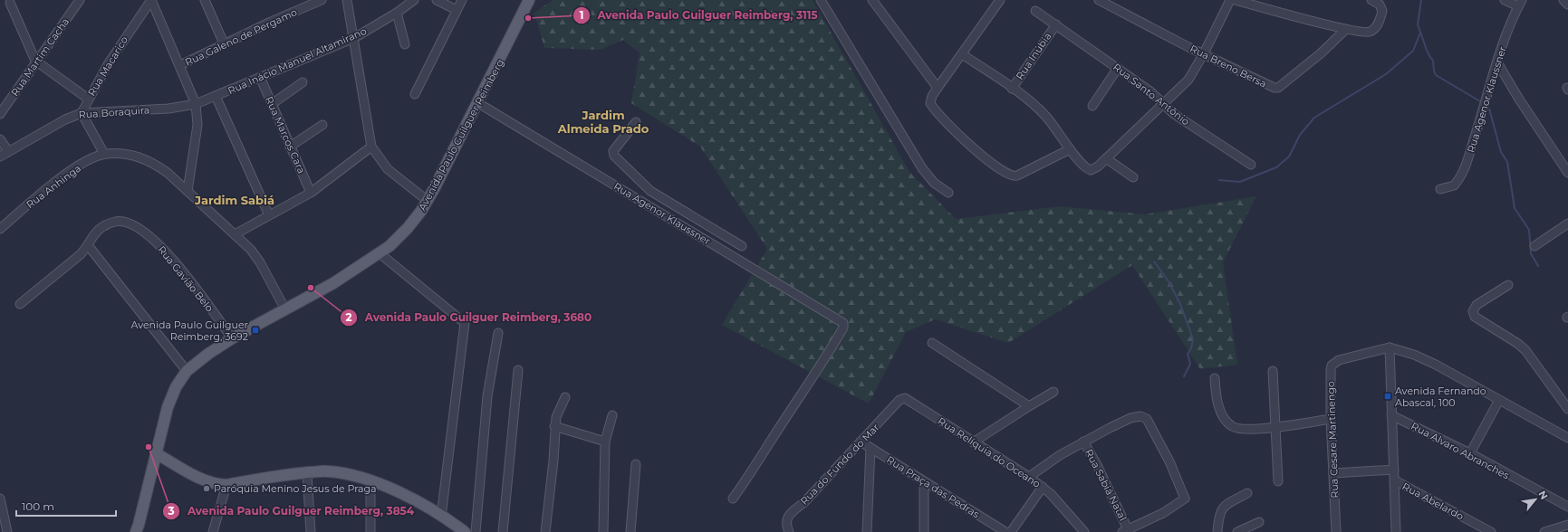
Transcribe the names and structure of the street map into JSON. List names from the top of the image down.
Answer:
{
  "streets": {
    "main road": ["Avenida Paulo Guilguer Reimberg"],
    "street": [
      "Rua Galeno de Pergamo",
      "Rua Inúbia",
      "Rua Martim Cacha",
      "Rua Inácio Manuel Altamirano",
      "Rua Macarico",
      "Rua Breno Bersa",
      "Rua Santo Antônio",
      "Rua Agenor Klaussner",
      "Rua Boraquira",
      "Rua Marcos Cara",
      "Rua Anhinga",
      "Rua Gavião Belo",
      "Rua Cesare Martinengo",
      "Rua Alvaro Abranches",
      "Rua Relíquia do Oceano",
      "Rua do Fundo do Mar",
      "Rua Sabiá Natal",
      "Rua Praça das Pedras",
      "Rua Abelardo"
    ]
  },
  "crossings": [
    ["Rua Inúbia", "Rua Santo Antônio"],
    ["Rua Inácio Manuel Altamirano", "Rua Boraquira"],
    ["Rua Inácio Manuel Altamirano", "Rua Marcos Cara"],
    ["Rua Macarico", "Rua Boraquira"],
    ["Rua Agenor Klaussner", "Avenida Paulo Guilguer Reimberg"],
    ["Avenida Paulo Guilguer Reimberg", "Rua Anhinga"],
    ["Avenida Paulo Guilguer Reimberg", "Rua Gavião Belo"],
    ["Rua Relíquia do Oceano", "Rua do Fundo do Mar"],
    ["Rua do Fundo do Mar", "Rua Praça das Pedras"]
  ],
  "districts": ["Jardim Almeida Prado", "Jardim Sabiá"],
  "places": {
    "other": [
      "Avenida Paulo Guilguer Reimberg, 3115",
      "Avenida Paulo Guilguer Reimberg, 3680",
      "Avenida Paulo Guilguer Reimberg, 3854",
      "Paróquia Menino Jesus de Praga"
    ],
    "transit": ["Avenida Paulo Guilguer Reimberg, 3692", "Avenida Fernando Abascal, 100"]
  },
  "scale_bar": "100 m",
  "north": "top right"
}
